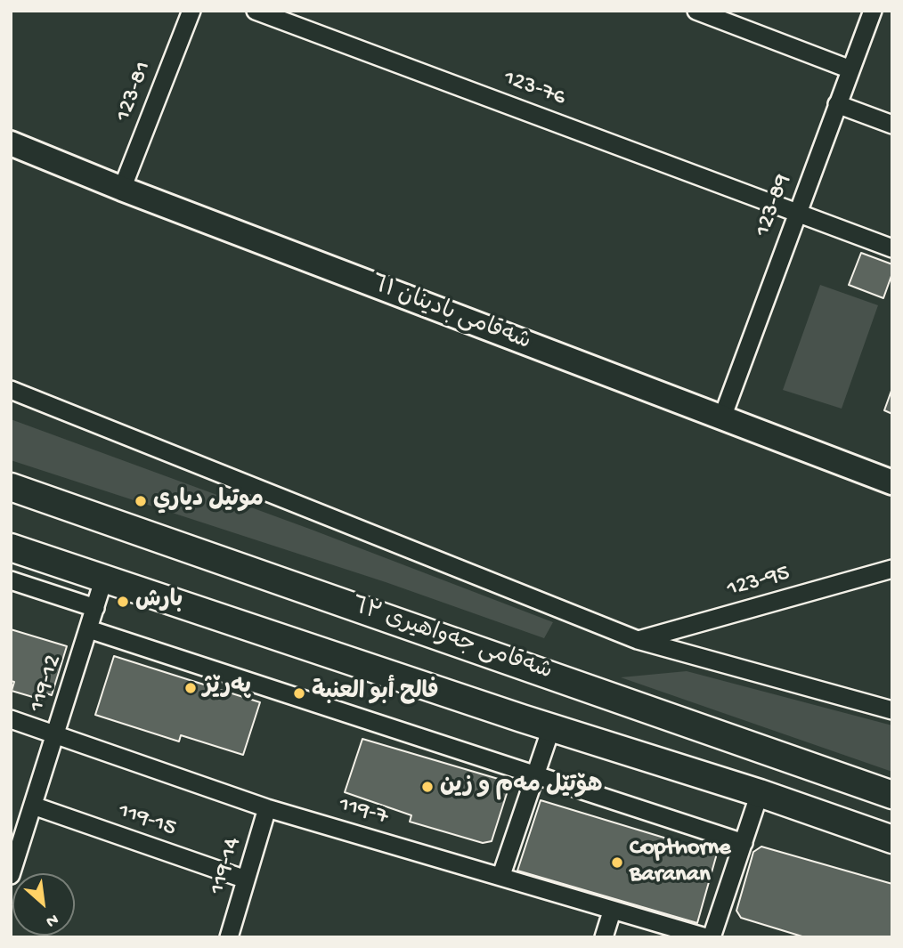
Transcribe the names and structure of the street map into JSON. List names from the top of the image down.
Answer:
{
  "streets": {
    "main road": ["شەقامی جەواهیری ٦٣"],
    "street": [
      "123-76",
      "123-81",
      "123-89",
      "شەقامی بادینان ٦١",
      "123-95",
      "119-12",
      "119-7",
      "119-15",
      "119-14"
    ]
  },
  "crossings": [
    ["123-76", "123-89"],
    ["123-81", "شەقامی بادینان ٦١"],
    ["123-89", "شەقامی بادینان ٦١"],
    ["119-12", "119-7"],
    ["119-12", "119-15"],
    ["119-7", "119-14"],
    ["119-15", "119-14"]
  ],
  "places": [
    "موتيل دياري",
    "بارش",
    "پەرێژ",
    "فالح أبو العنبة",
    "هۆتێل مەم و زین",
    "Copthorne Baranan"
  ],
  "north": "bottom right"
}
